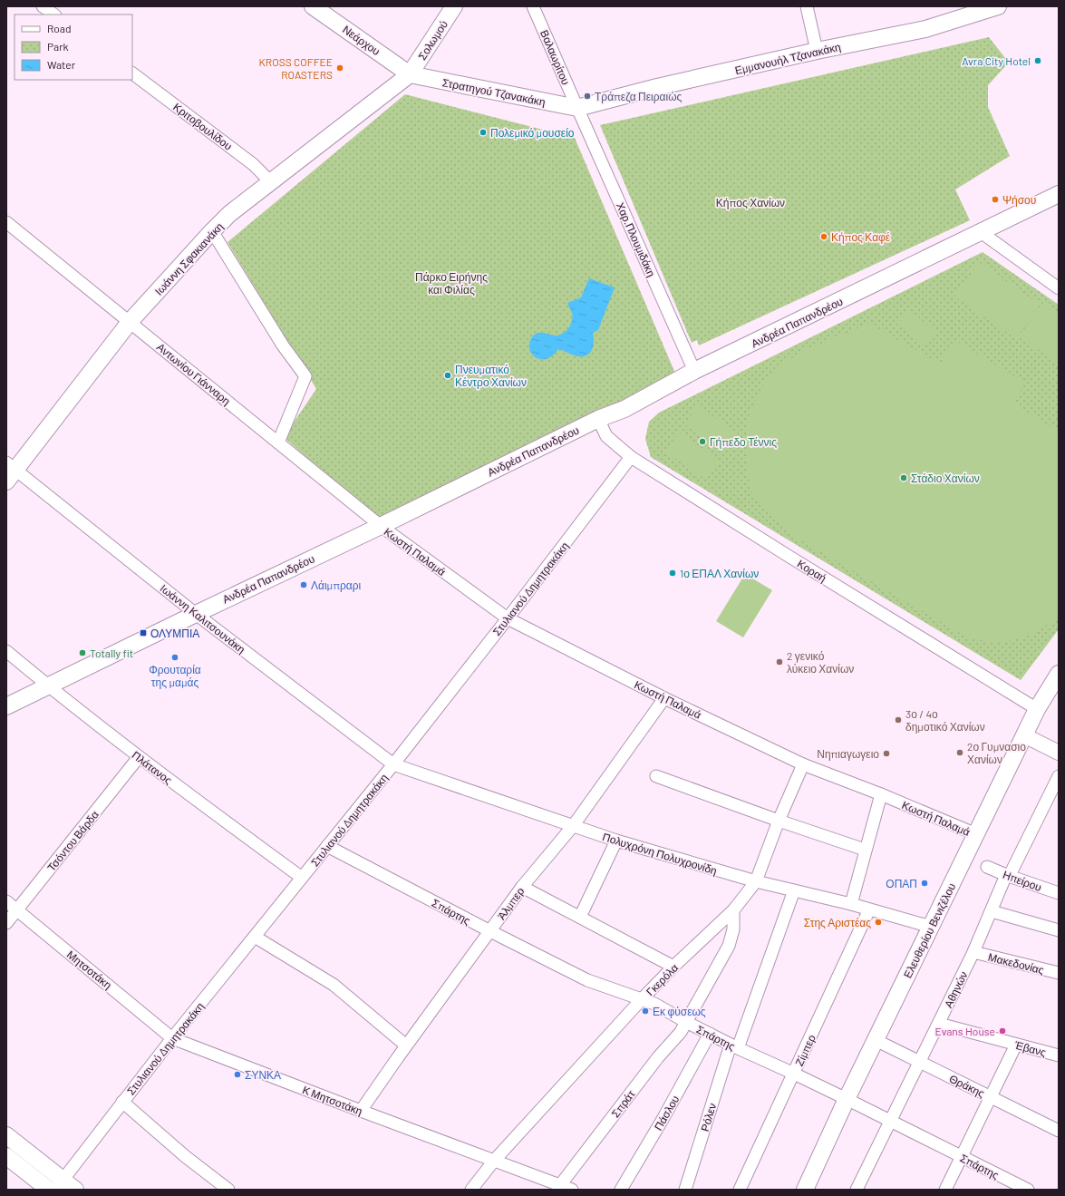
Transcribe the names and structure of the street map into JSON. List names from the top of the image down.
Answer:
{
  "streets": {
    "main road": [
      "Νεάρχου",
      "Σολωμού",
      "Εμμανουήλ Τζανακάκη",
      "Στρατηγού Τζανακάκη",
      "Ιωάννη Σφακιανάκη",
      "Ανδρέα Παπανδρέου",
      "Ελευθερίου Βενιζέλου"
    ],
    "street": [
      "Βαλαωρίτου",
      "Κριτοβουλίδου",
      "Χαρ.Πλουμιδάκη",
      "Αντωνίου Γιάνναρη",
      "Κωστή Παλαμά",
      "Κοραή",
      "Στυλιανού Δημητρακάκη",
      "Ιωάννη Καλιτσουνάκη",
      "Πλάτανος",
      "Τσόντου Βάρδα",
      "Πολυχρόνη Πολυχρονίδη",
      "Ηπείρου",
      "Άλμπερ",
      "Σπάρτης",
      "Μακεδονίας",
      "Μητσοτάκη",
      "Γκερόλα",
      "Αθηνών",
      "Έβανς",
      "Ζίμπερ",
      "Θράκης",
      "Κ Μητσοτάκη",
      "Σπράτ",
      "Πάσλου",
      "Ρόλεν"
    ]
  },
  "crossings": [
    ["Νεάρχου", "Σολωμού"],
    ["Νεάρχου", "Στρατηγού Τζανακάκη"],
    ["Νεάρχου", "Ιωάννη Σφακιανάκη"],
    ["Σολωμού", "Στρατηγού Τζανακάκη"],
    ["Σολωμού", "Ιωάννη Σφακιανάκη"],
    ["Βαλαωρίτου", "Εμμανουήλ Τζανακάκη"],
    ["Βαλαωρίτου", "Στρατηγού Τζανακάκη"],
    ["Βαλαωρίτου", "Χαρ.Πλουμιδάκη"],
    ["Εμμανουήλ Τζανακάκη", "Στρατηγού Τζανακάκη"],
    ["Εμμανουήλ Τζανακάκη", "Χαρ.Πλουμιδάκη"],
    ["Στρατηγού Τζανακάκη", "Χαρ.Πλουμιδάκη"],
    ["Στρατηγού Τζανακάκη", "Ιωάννη Σφακιανάκη"],
    ["Κριτοβουλίδου", "Ιωάννη Σφακιανάκη"],
    ["Χαρ.Πλουμιδάκη", "Ανδρέα Παπανδρέου"],
    ["Ιωάννη Σφακιανάκη", "Αντωνίου Γιάνναρη"],
    ["Ιωάννη Σφακιανάκη", "Ιωάννη Καλιτσουνάκη"],
    ["Ανδρέα Παπανδρέου", "Αντωνίου Γιάνναρη"],
    ["Ανδρέα Παπανδρέου", "Κωστή Παλαμά"],
    ["Ανδρέα Παπανδρέου", "Κοραή"],
    ["Ανδρέα Παπανδρέου", "Ιωάννη Καλιτσουνάκη"],
    ["Ανδρέα Παπανδρέου", "Πλάτανος"],
    ["Αντωνίου Γιάνναρη", "Κωστή Παλαμά"],
    ["Κωστή Παλαμά", "Στυλιανού Δημητρακάκη"],
    ["Κωστή Παλαμά", "Άλμπερ"],
    ["Κωστή Παλαμά", "Ελευθερίου Βενιζέλου"],
    ["Κωστή Παλαμά", "Γκερόλα"],
    ["Κοραή", "Στυλιανού Δημητρακάκη"],
    ["Κοραή", "Ελευθερίου Βενιζέλου"],
    ["Στυλιανού Δημητρακάκη", "Ιωάννη Καλιτσουνάκη"],
    ["Στυλιανού Δημητρακάκη", "Πλάτανος"],
    ["Στυλιανού Δημητρακάκη", "Πολυχρόνη Πολυχρονίδη"],
    ["Στυλιανού Δημητρακάκη", "Σπάρτης"],
    ["Στυλιανού Δημητρακάκη", "Μητσοτάκη"],
    ["Στυλιανού Δημητρακάκη", "Κ Μητσοτάκη"],
    ["Ιωάννη Καλιτσουνάκη", "Πολυχρόνη Πολυχρονίδη"],
    ["Πλάτανος", "Τσόντου Βάρδα"],
    ["Τσόντου Βάρδα", "Μητσοτάκη"],
    ["Πολυχρόνη Πολυχρονίδη", "Άλμπερ"],
    ["Πολυχρόνη Πολυχρονίδη", "Ελευθερίου Βενιζέλου"],
    ["Πολυχρόνη Πολυχρονίδη", "Γκερόλα"],
    ["Πολυχρόνη Πολυχρονίδη", "Ζίμπερ"],
    ["Πολυχρόνη Πολυχρονίδη", "Ρόλεν"],
    ["Ηπείρου", "Αθηνών"],
    ["Άλμπερ", "Σπάρτης"],
    ["Άλμπερ", "Κ Μητσοτάκη"],
    ["Σπάρτης", "Ελευθερίου Βενιζέλου"],
    ["Σπάρτης", "Γκερόλα"],
    ["Σπάρτης", "Αθηνών"],
    ["Σπάρτης", "Ζίμπερ"],
    ["Σπάρτης", "Σπράτ"],
    ["Σπάρτης", "Πάσλου"],
    ["Σπάρτης", "Ρόλεν"],
    ["Ελευθερίου Βενιζέλου", "Θράκης"],
    ["Μακεδονίας", "Αθηνών"],
    ["Μητσοτάκη", "Κ Μητσοτάκη"],
    ["Γκερόλα", "Κ Μητσοτάκη"],
    ["Γκερόλα", "Σπράτ"],
    ["Αθηνών", "Έβανς"],
    ["Αθηνών", "Θράκης"],
    ["Κ Μητσοτάκη", "Σπράτ"]
  ],
  "parks": ["Κήπος Χανίων", "Πάρκο Ειρήνης και Φιλίας"],
  "places": {
    "other": [
      "Avra City Hotel",
      "KROSS COFFEE ROASTERS",
      "Τράπεζα Πειραιώς",
      "Πολεμικό μουσείο",
      "Ψήσου",
      "Κήπος Καφέ",
      "Πνευματικό Κέντρο Χανίων",
      "Γήπεδο Τέννις",
      "Στάδιο Χανίων",
      "1ο ΕΠΑΛ Χανίων",
      "Λάιμπραρι",
      "Totally fit",
      "Φρουταρία της μαμάς",
      "2 γενικό λύκειο Χανίων",
      "3ο / 4ο δημοτικό Χανίων",
      "2ο Γυμνασιο Χανίων",
      "Νηπιαγωγειο",
      "ΟΠΑΠ",
      "Στης Αριστέας",
      "Εκ φύσεως",
      "Evans House",
      "ΣΥΝΚΑ"
    ],
    "transit": ["ΟΛΥΜΠΙΑ"]
  },
  "legend": ["Road", "Park", "Water"]
}
